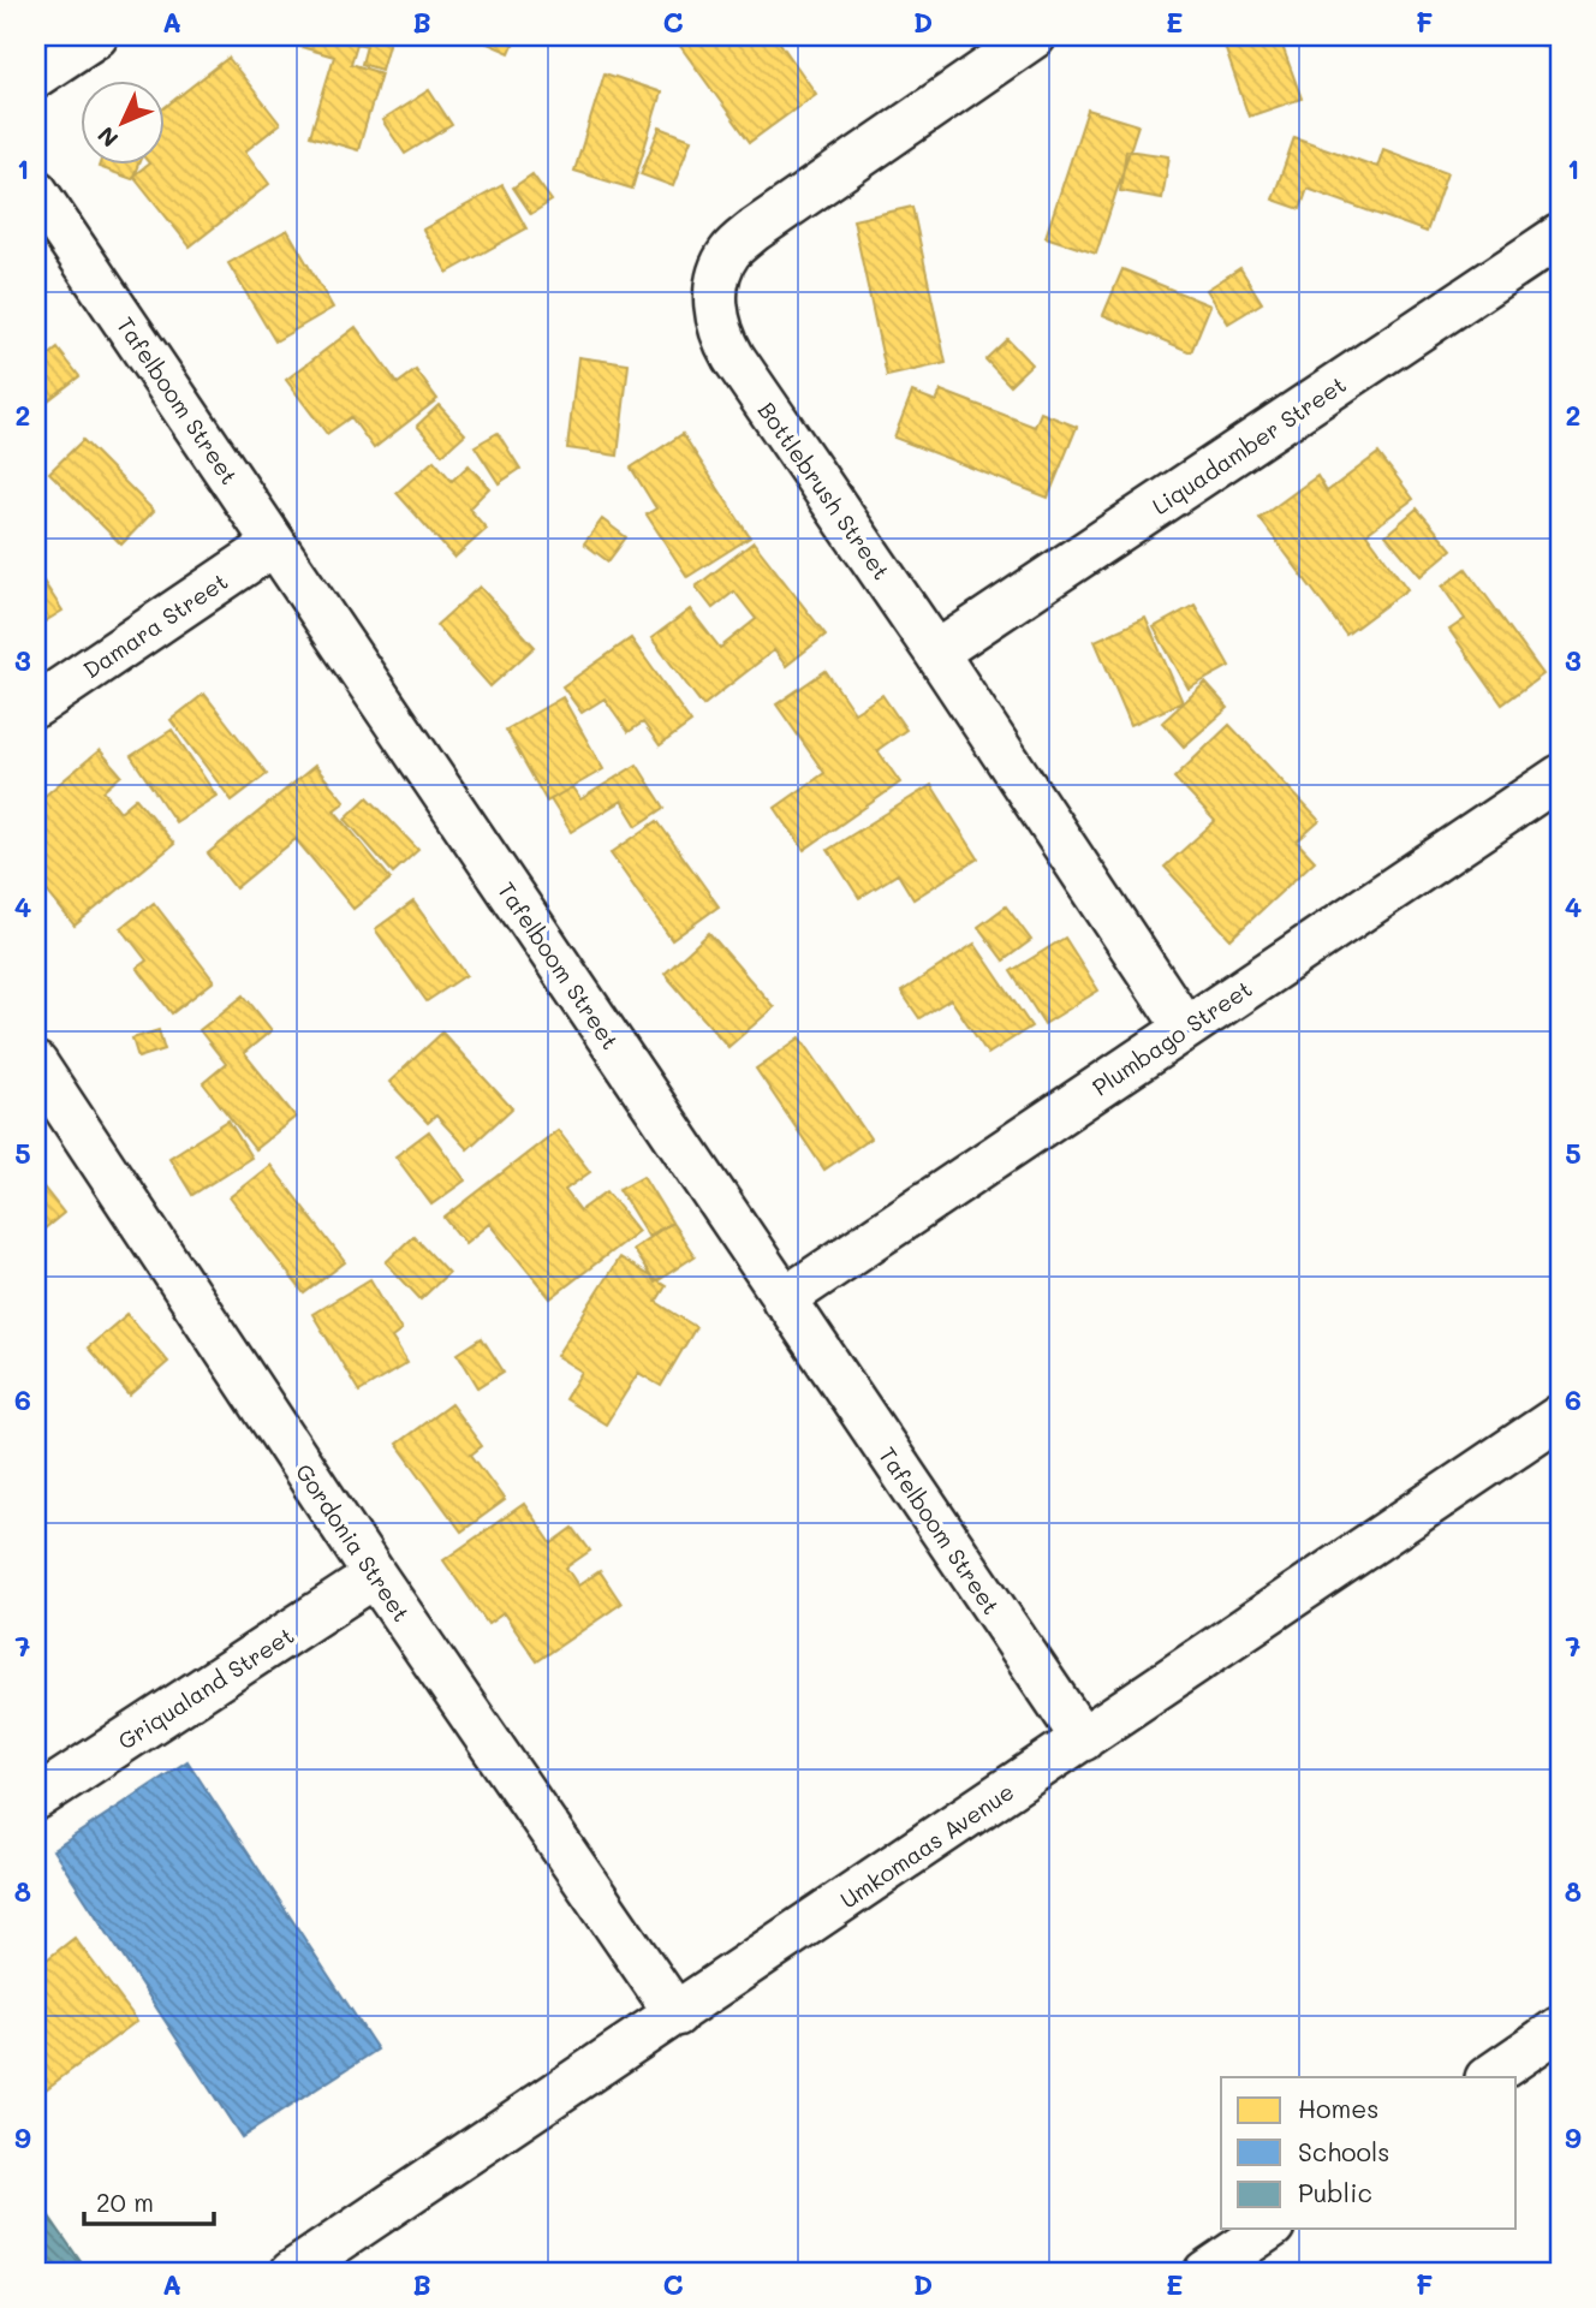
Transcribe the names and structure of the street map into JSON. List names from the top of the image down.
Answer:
{
  "streets": {
    "street": [
      "Tafelboom Street",
      "Liquadamber Street",
      "Bottlebrush Street",
      "Damara Street",
      "Plumbago Street",
      "Gordonia Street",
      "Griqualand Street",
      "Umkomaas Avenue"
    ]
  },
  "crossings": [
    ["Tafelboom Street", "Damara Street"],
    ["Tafelboom Street", "Plumbago Street"],
    ["Tafelboom Street", "Umkomaas Avenue"],
    ["Liquadamber Street", "Bottlebrush Street"],
    ["Bottlebrush Street", "Plumbago Street"],
    ["Gordonia Street", "Griqualand Street"],
    ["Gordonia Street", "Umkomaas Avenue"]
  ],
  "legend": ["Homes", "Schools", "Public"],
  "scale_bar": "20 m",
  "north": "bottom left",
  "grid": {
    "columns": [
      "A",
      "B",
      "C",
      "D",
      "E",
      "F"
    ],
    "rows": [
      "1",
      "2",
      "3",
      "4",
      "5",
      "6",
      "7",
      "8",
      "9"
    ]
  }
}
